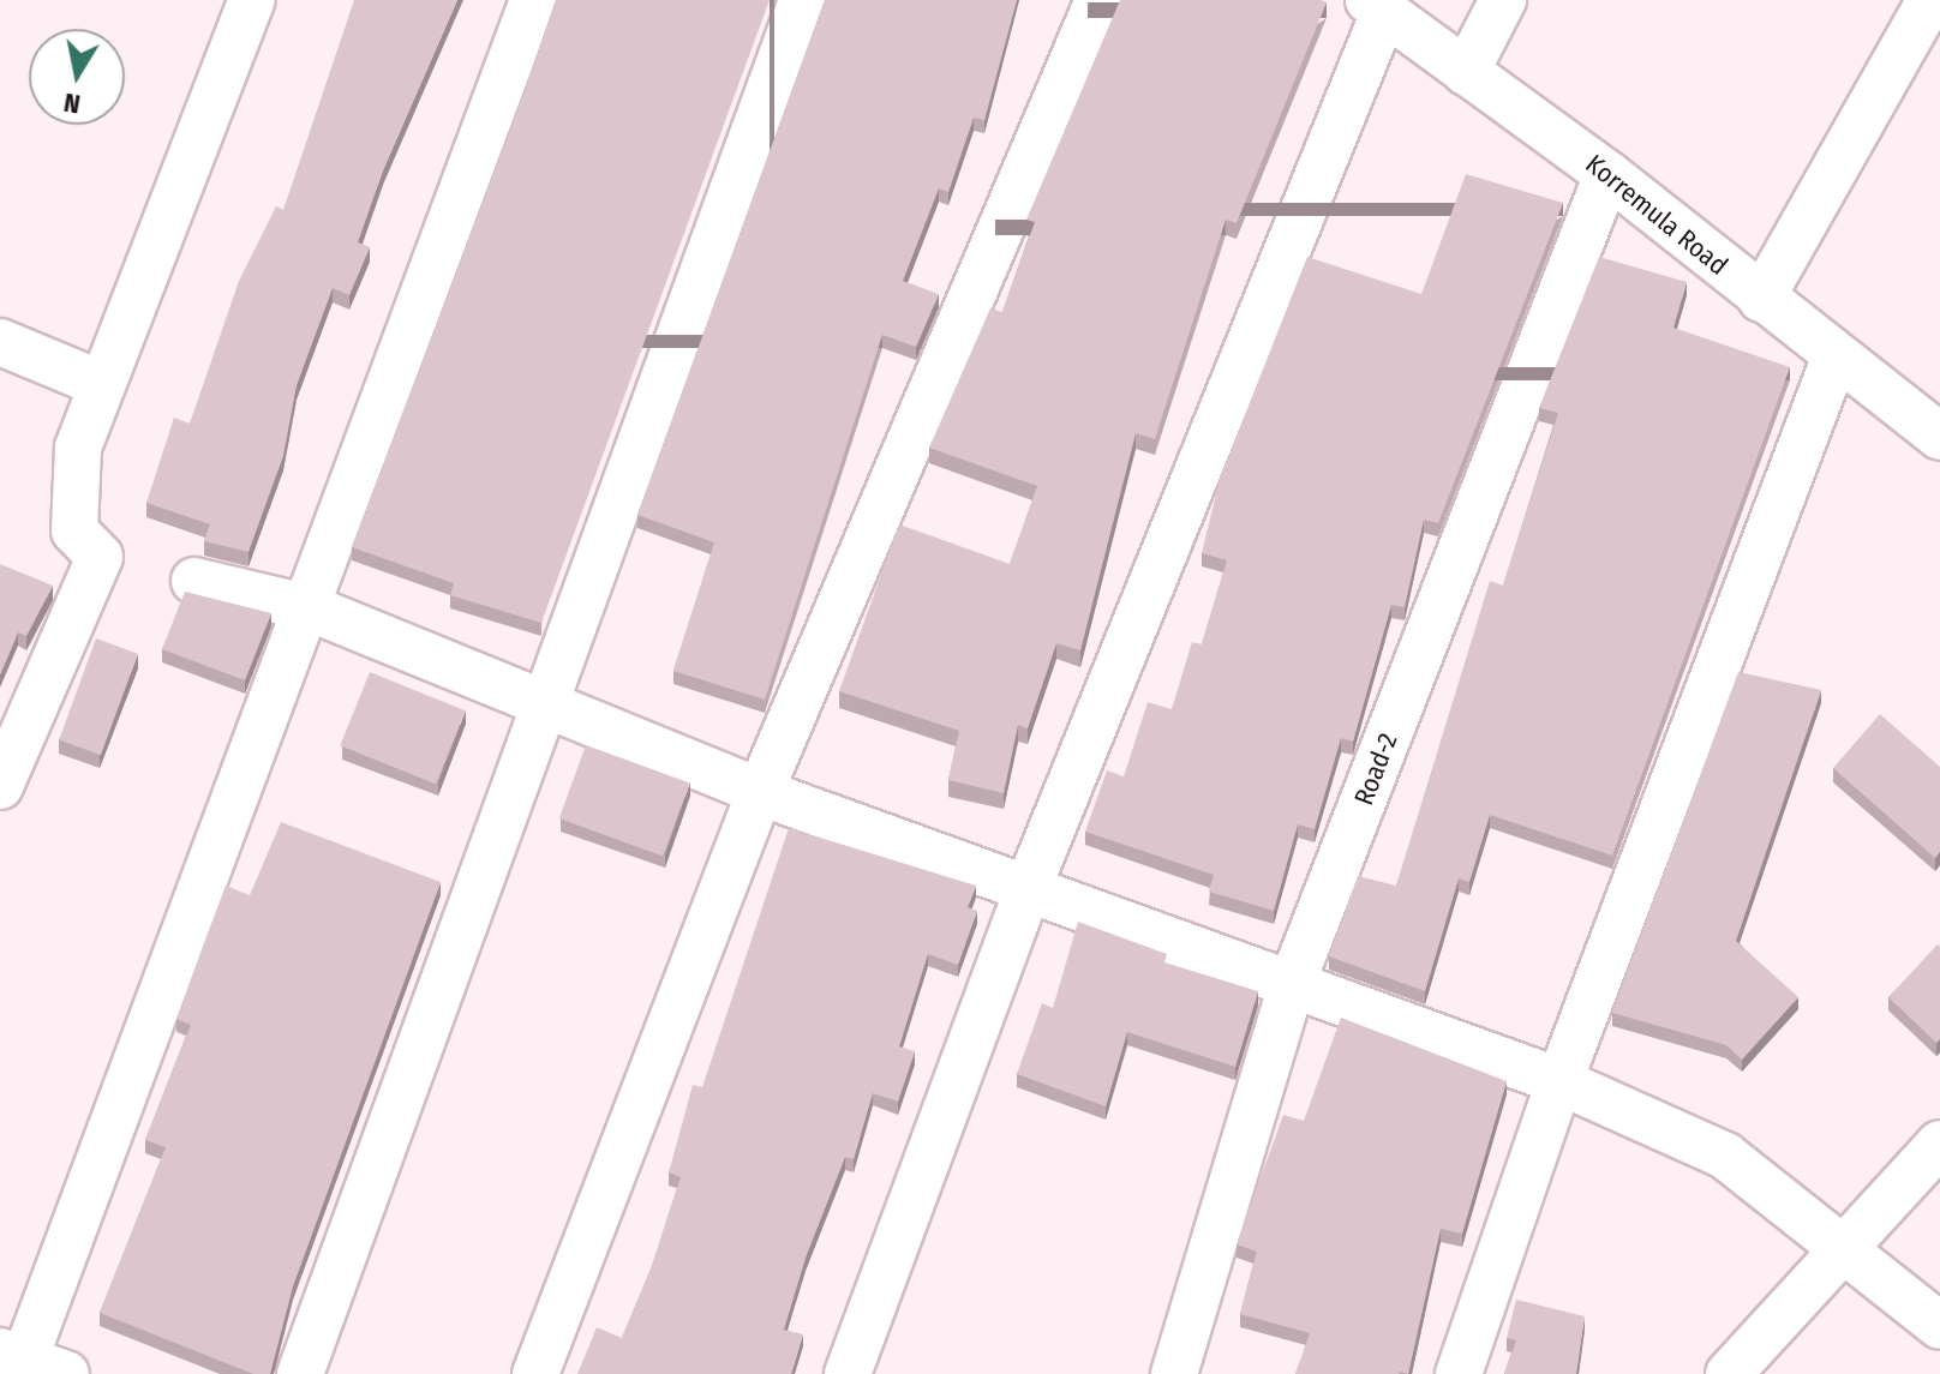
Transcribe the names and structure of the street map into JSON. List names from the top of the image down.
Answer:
{
  "streets": {
    "street": ["Korremula Road", "Road-2"]
  },
  "crossings": [
    ["Korremula Road", "Road-2"]
  ],
  "north": "bottom"
}
